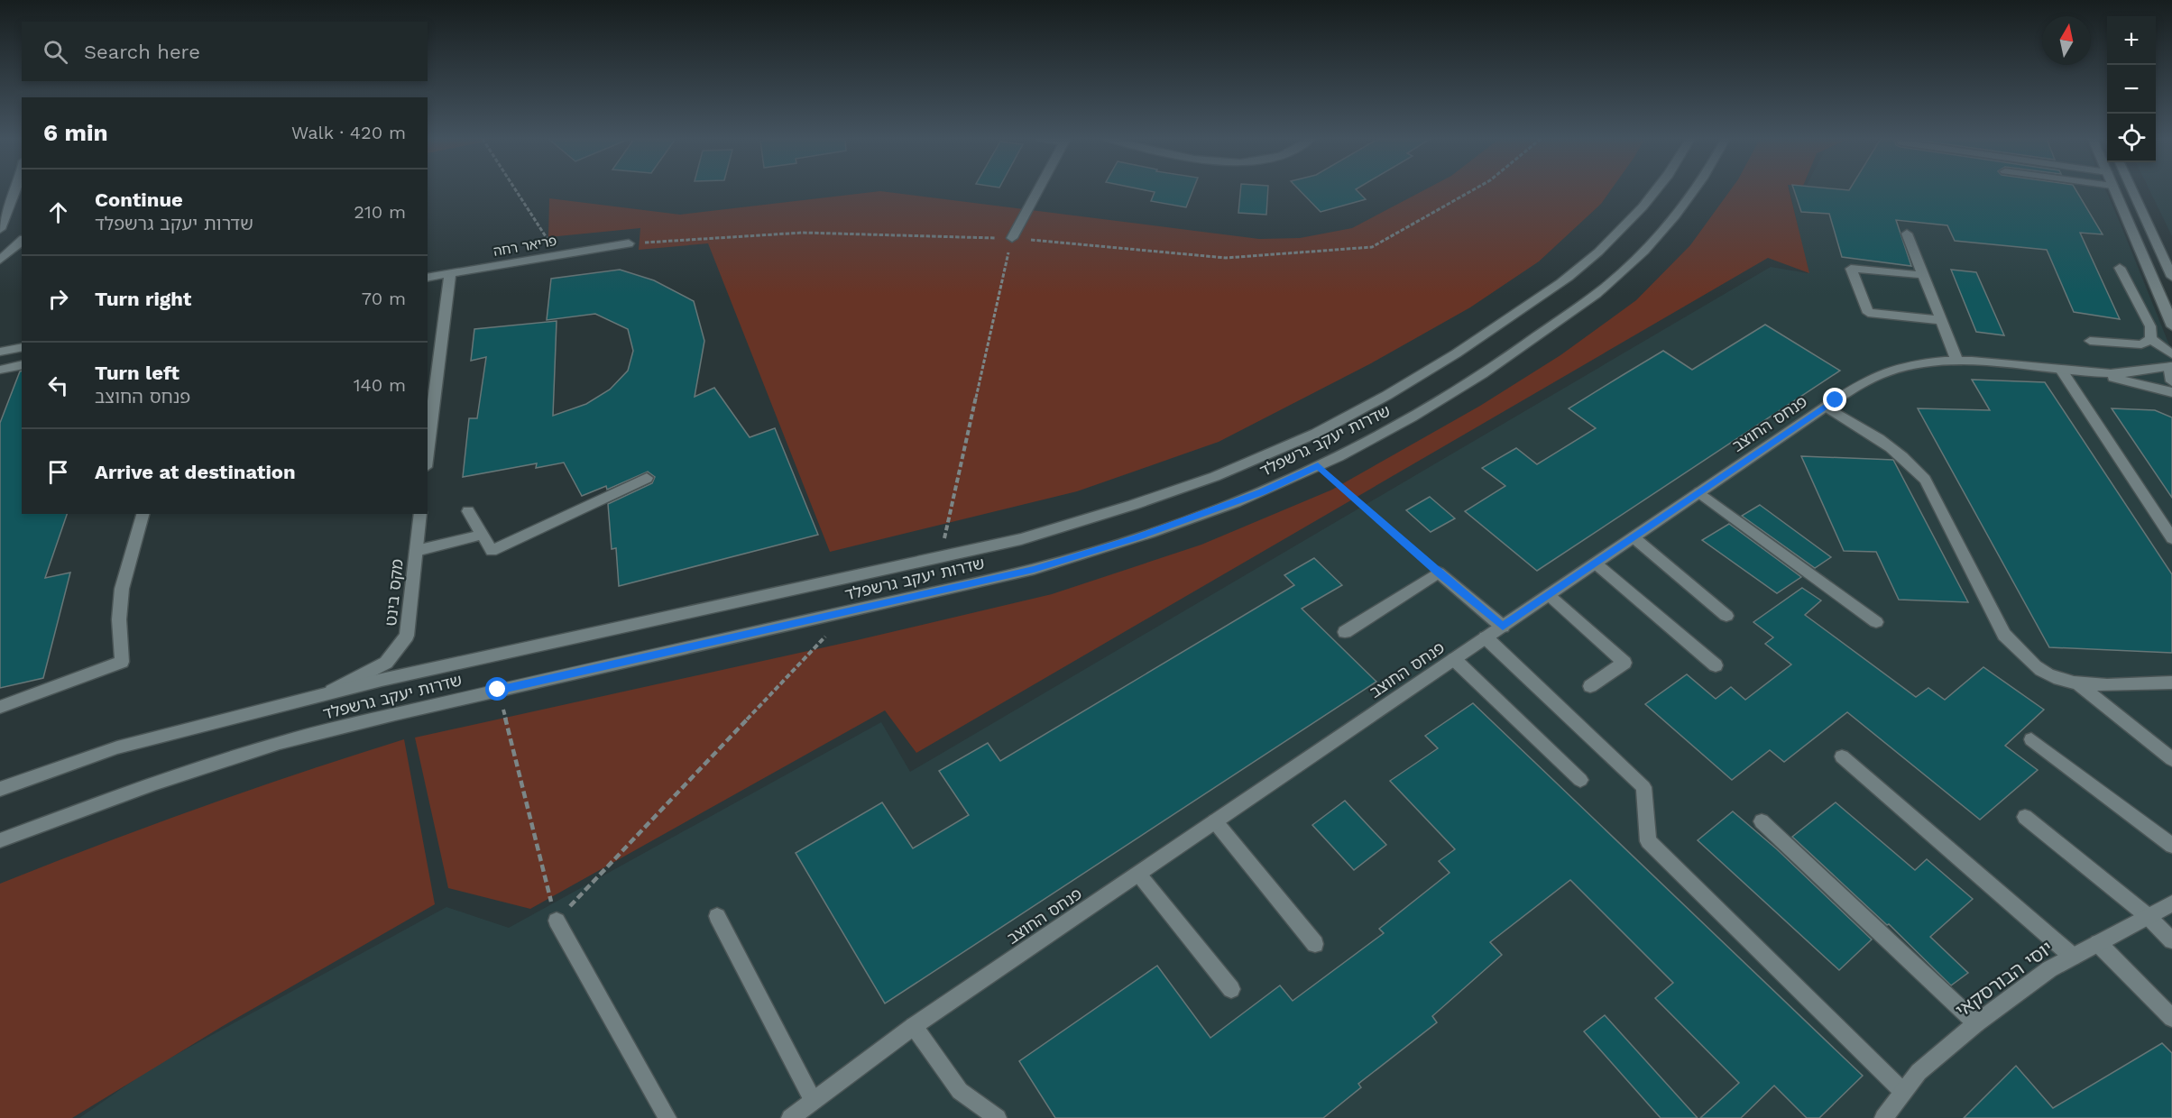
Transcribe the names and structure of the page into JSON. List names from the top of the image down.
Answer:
{
  "streets": {
    "main road": [
      "פריאר רחה",
      "פנחס החוצב",
      "שדרות יעקב גרשפלד",
      "מקס בינט",
      "יוסי הבורסקאי"
    ]
  },
  "crossings": [
    ["שדרות יעקב גרשפלד", "מקס בינט"]
  ],
  "north": "top",
  "page": {
    "map_buttons": ["+", "−"],
    "search": "Search here",
    "heading": ["6 min", "Walk · 420 m"],
    "list": [
      ["Continue", "שדרות יעקב גרשפלד", "210 m"],
      ["Turn right", "70 m"],
      ["Turn left", "פנחס החוצב", "140 m"],
      "Arrive at destination"
    ]
  }
}
